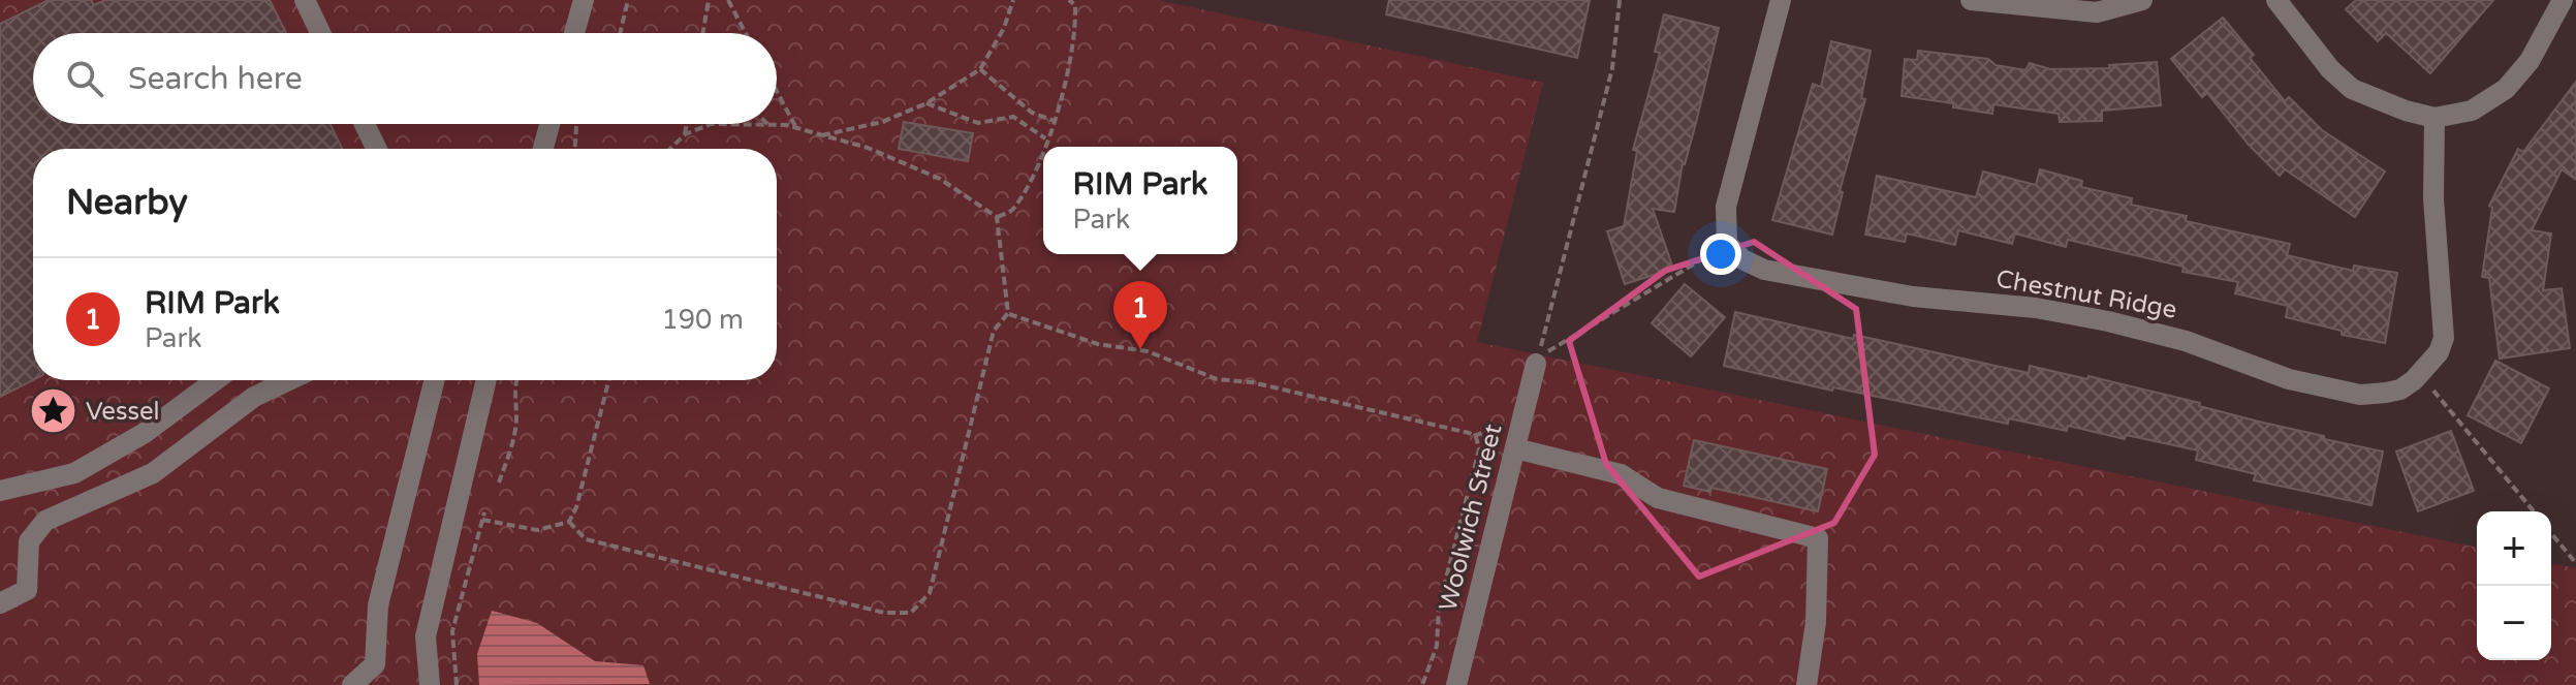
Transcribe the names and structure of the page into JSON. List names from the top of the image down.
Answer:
{
  "streets": {
    "street": ["Chestnut Ridge", "Woolwich Street"]
  },
  "places": {
    "place": ["Vessel"]
  },
  "page": {
    "search": "Search here",
    "popup": ["RIM Park", "Park"],
    "heading": "Nearby",
    "list": [
      {
        "mark": "1",
        "name": "RIM Park",
        "note": "Park",
        "value": "190 m"
      }
    ],
    "pins": "1",
    "map_buttons": ["+", "−"]
  }
}
